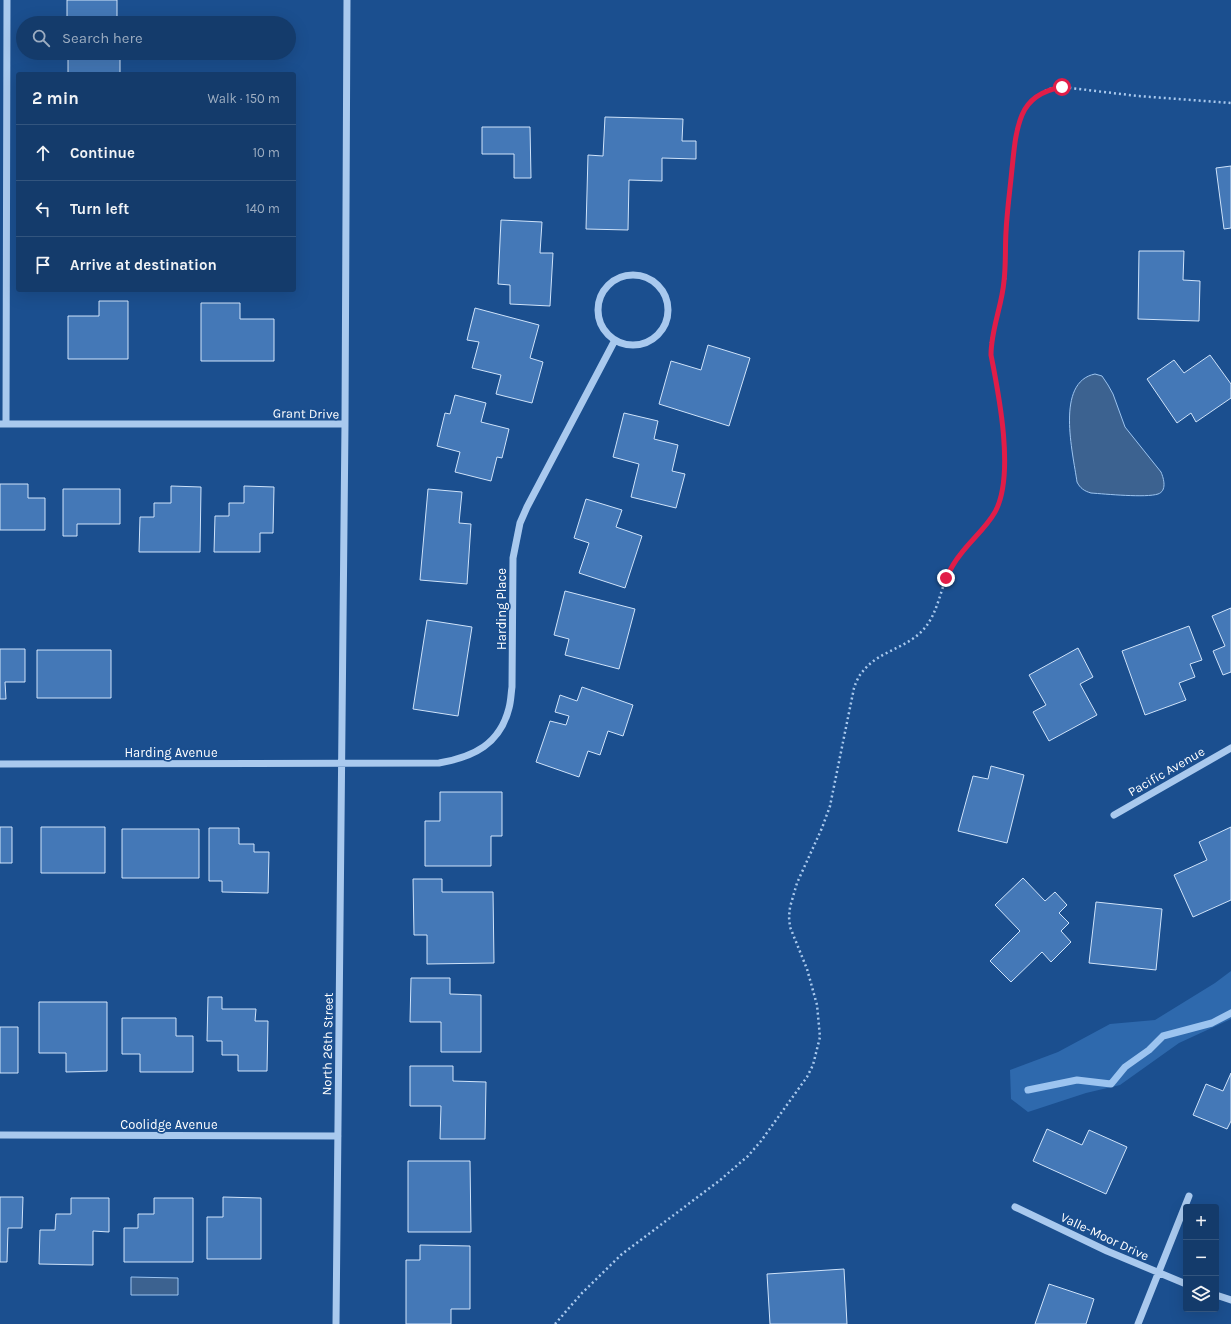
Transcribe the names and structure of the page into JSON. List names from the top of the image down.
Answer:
{
  "streets": {
    "street": [
      "Grant Drive",
      "Harding Place",
      "Harding Avenue",
      "Pacific Avenue",
      "North 26th Street",
      "Coolidge Avenue",
      "Valle-Moor Drive"
    ]
  },
  "crossings": [
    ["Grant Drive", "Harding Place"],
    ["Grant Drive", "Harding Avenue"],
    ["Grant Drive", "North 26th Street"],
    ["Harding Place", "Harding Avenue"],
    ["Harding Place", "North 26th Street"],
    ["Harding Avenue", "North 26th Street"],
    ["North 26th Street", "Coolidge Avenue"]
  ],
  "page": {
    "search": "Search here",
    "heading": ["2 min", "Walk · 150 m"],
    "list": [
      ["Continue", "10 m"],
      ["Turn left", "140 m"],
      "Arrive at destination"
    ],
    "map_buttons": ["+", "−"]
  }
}
